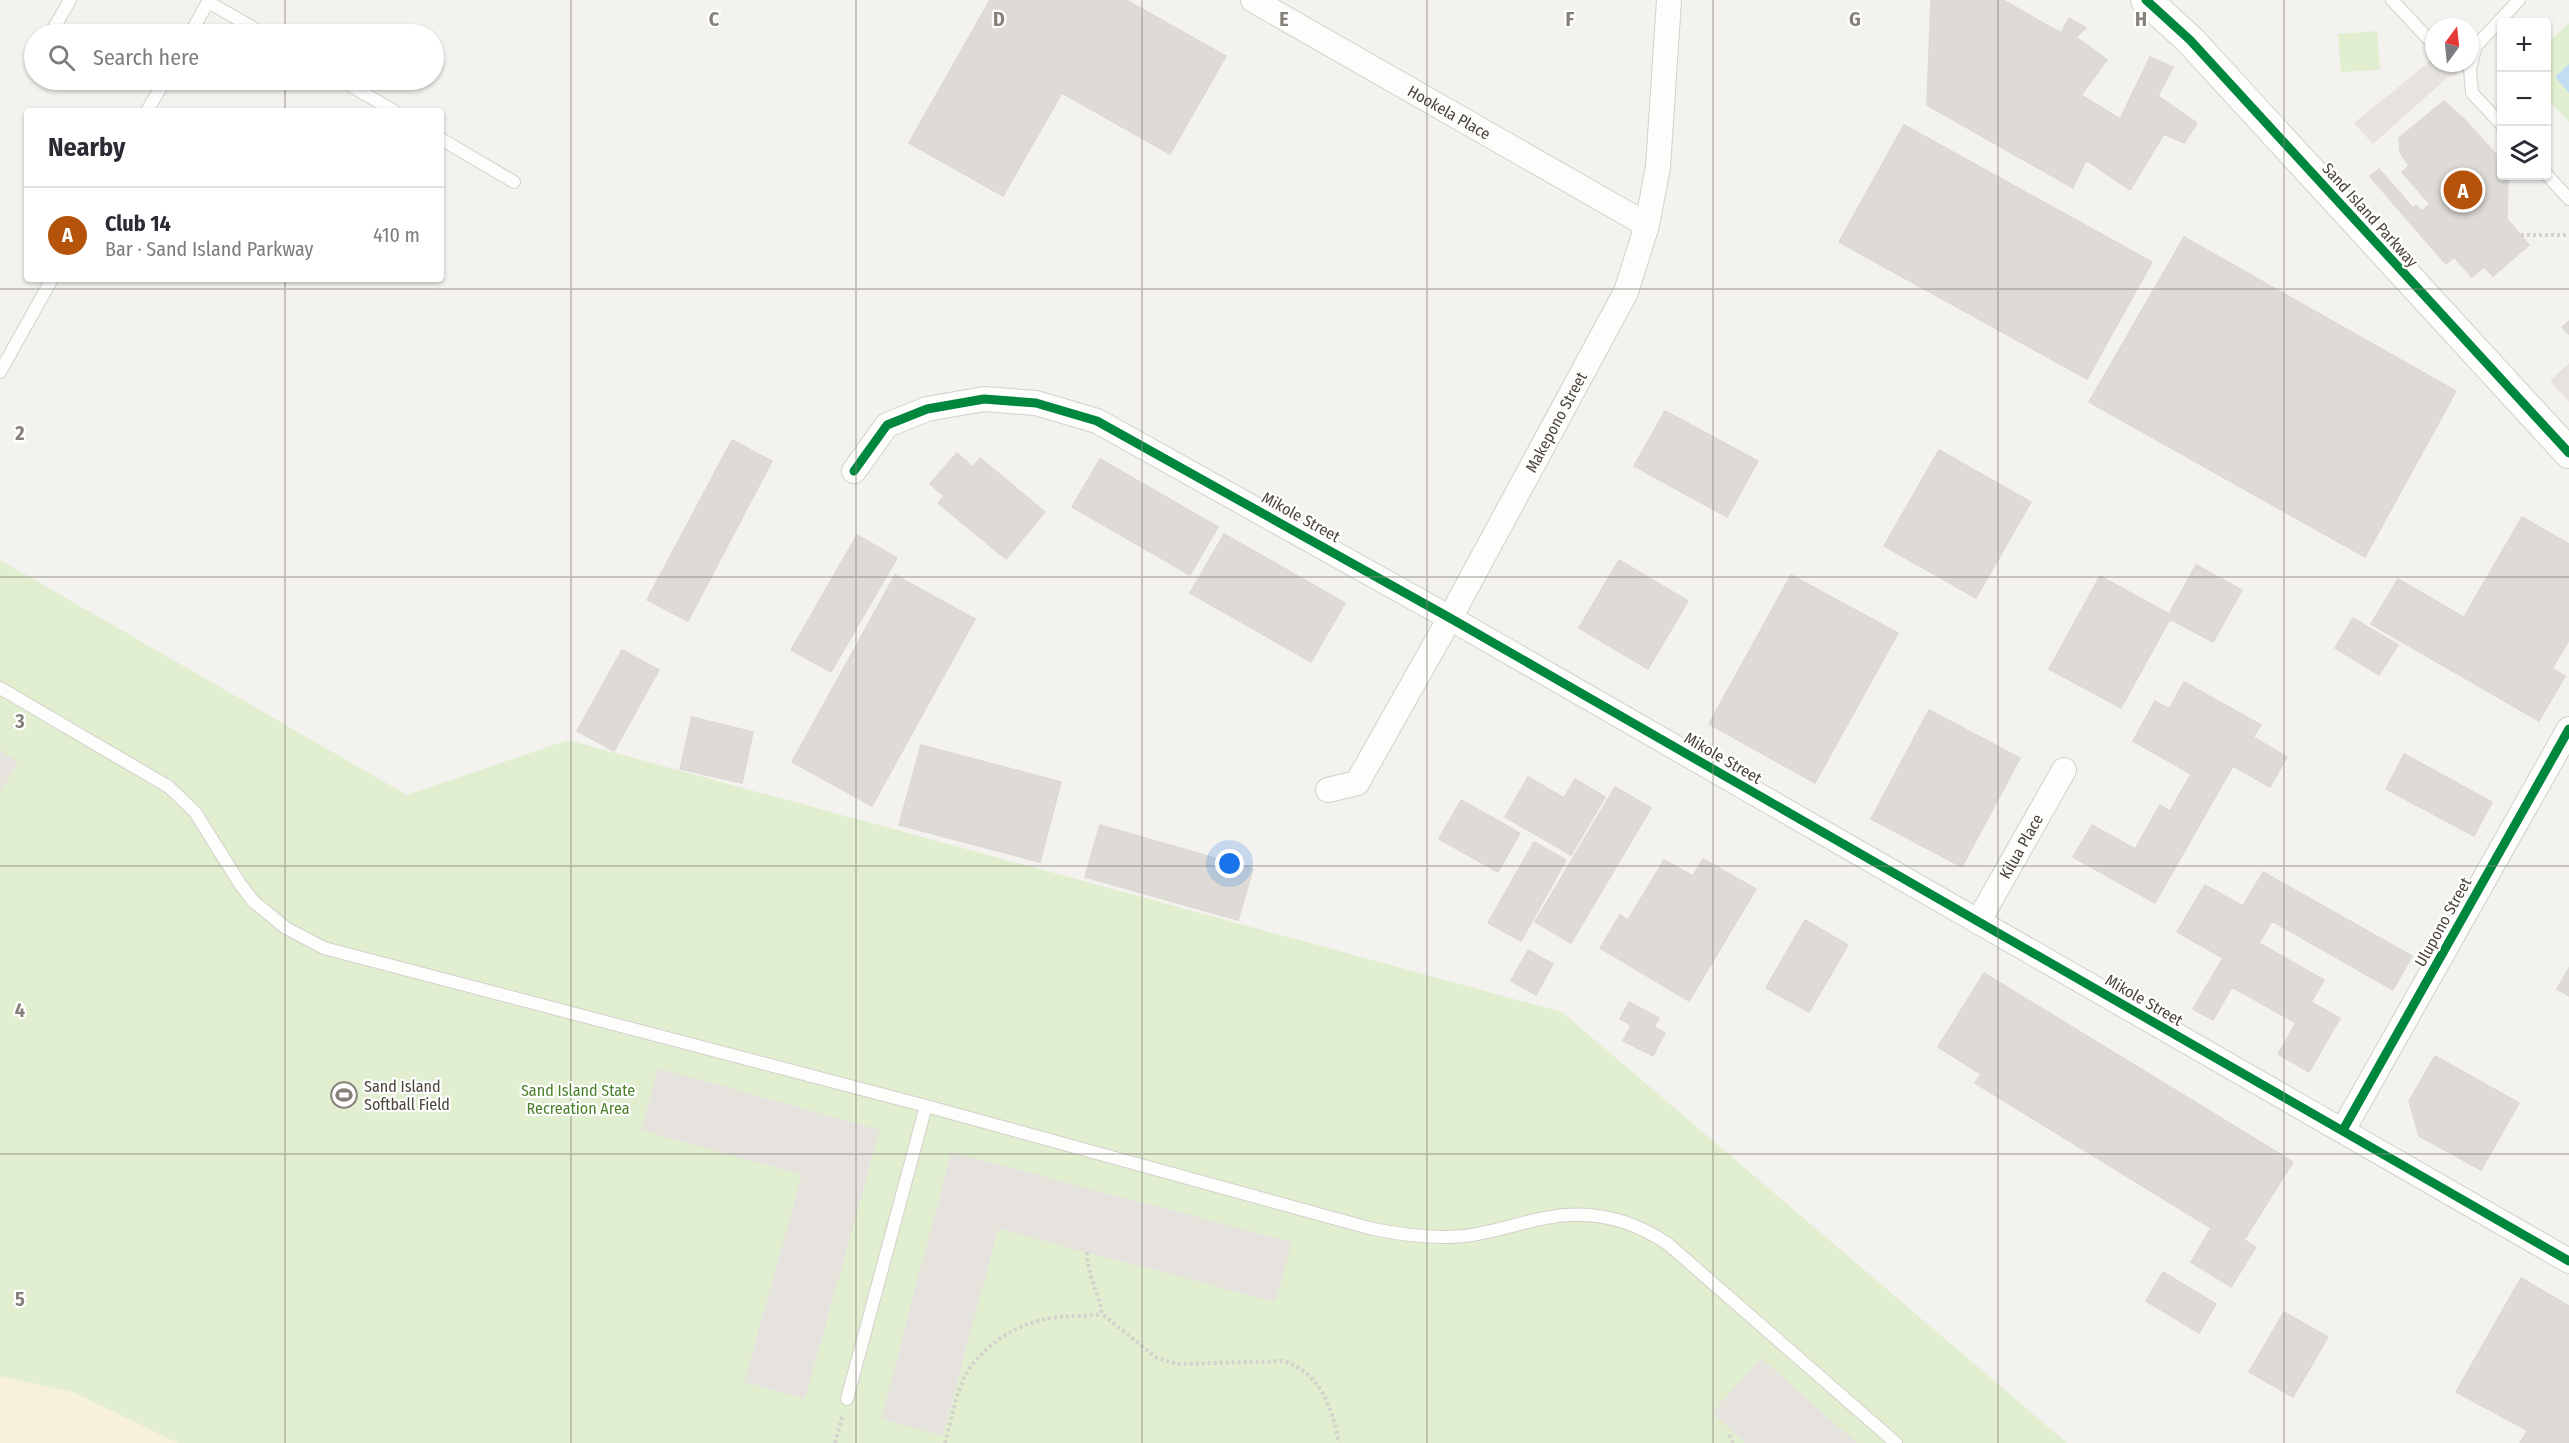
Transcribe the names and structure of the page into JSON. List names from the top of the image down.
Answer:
{
  "streets": {
    "street": [
      "Hookela Place",
      "Sand Island Parkway",
      "Makepono Street",
      "Mikole Street",
      "Kilua Place",
      "Ulupono Street"
    ]
  },
  "crossings": [
    ["Hookela Place", "Makepono Street"],
    ["Makepono Street", "Mikole Street"],
    ["Mikole Street", "Kilua Place"],
    ["Mikole Street", "Ulupono Street"]
  ],
  "parks": ["Sand Island State Recreation Area"],
  "places": {
    "sports": ["Sand Island Softball Field"]
  },
  "north": "top",
  "page": {
    "map_buttons": ["+", "−"],
    "search": "Search here",
    "heading": "Nearby",
    "pins": "A",
    "list": [
      {
        "mark": "A",
        "name": "Club 14",
        "note": "Bar · Sand Island Parkway",
        "value": "410 m"
      }
    ]
  },
  "grid": {
    "columns": [
      "C",
      "D",
      "E",
      "F",
      "G",
      "H"
    ],
    "rows": [
      "2",
      "3",
      "4",
      "5"
    ]
  }
}
